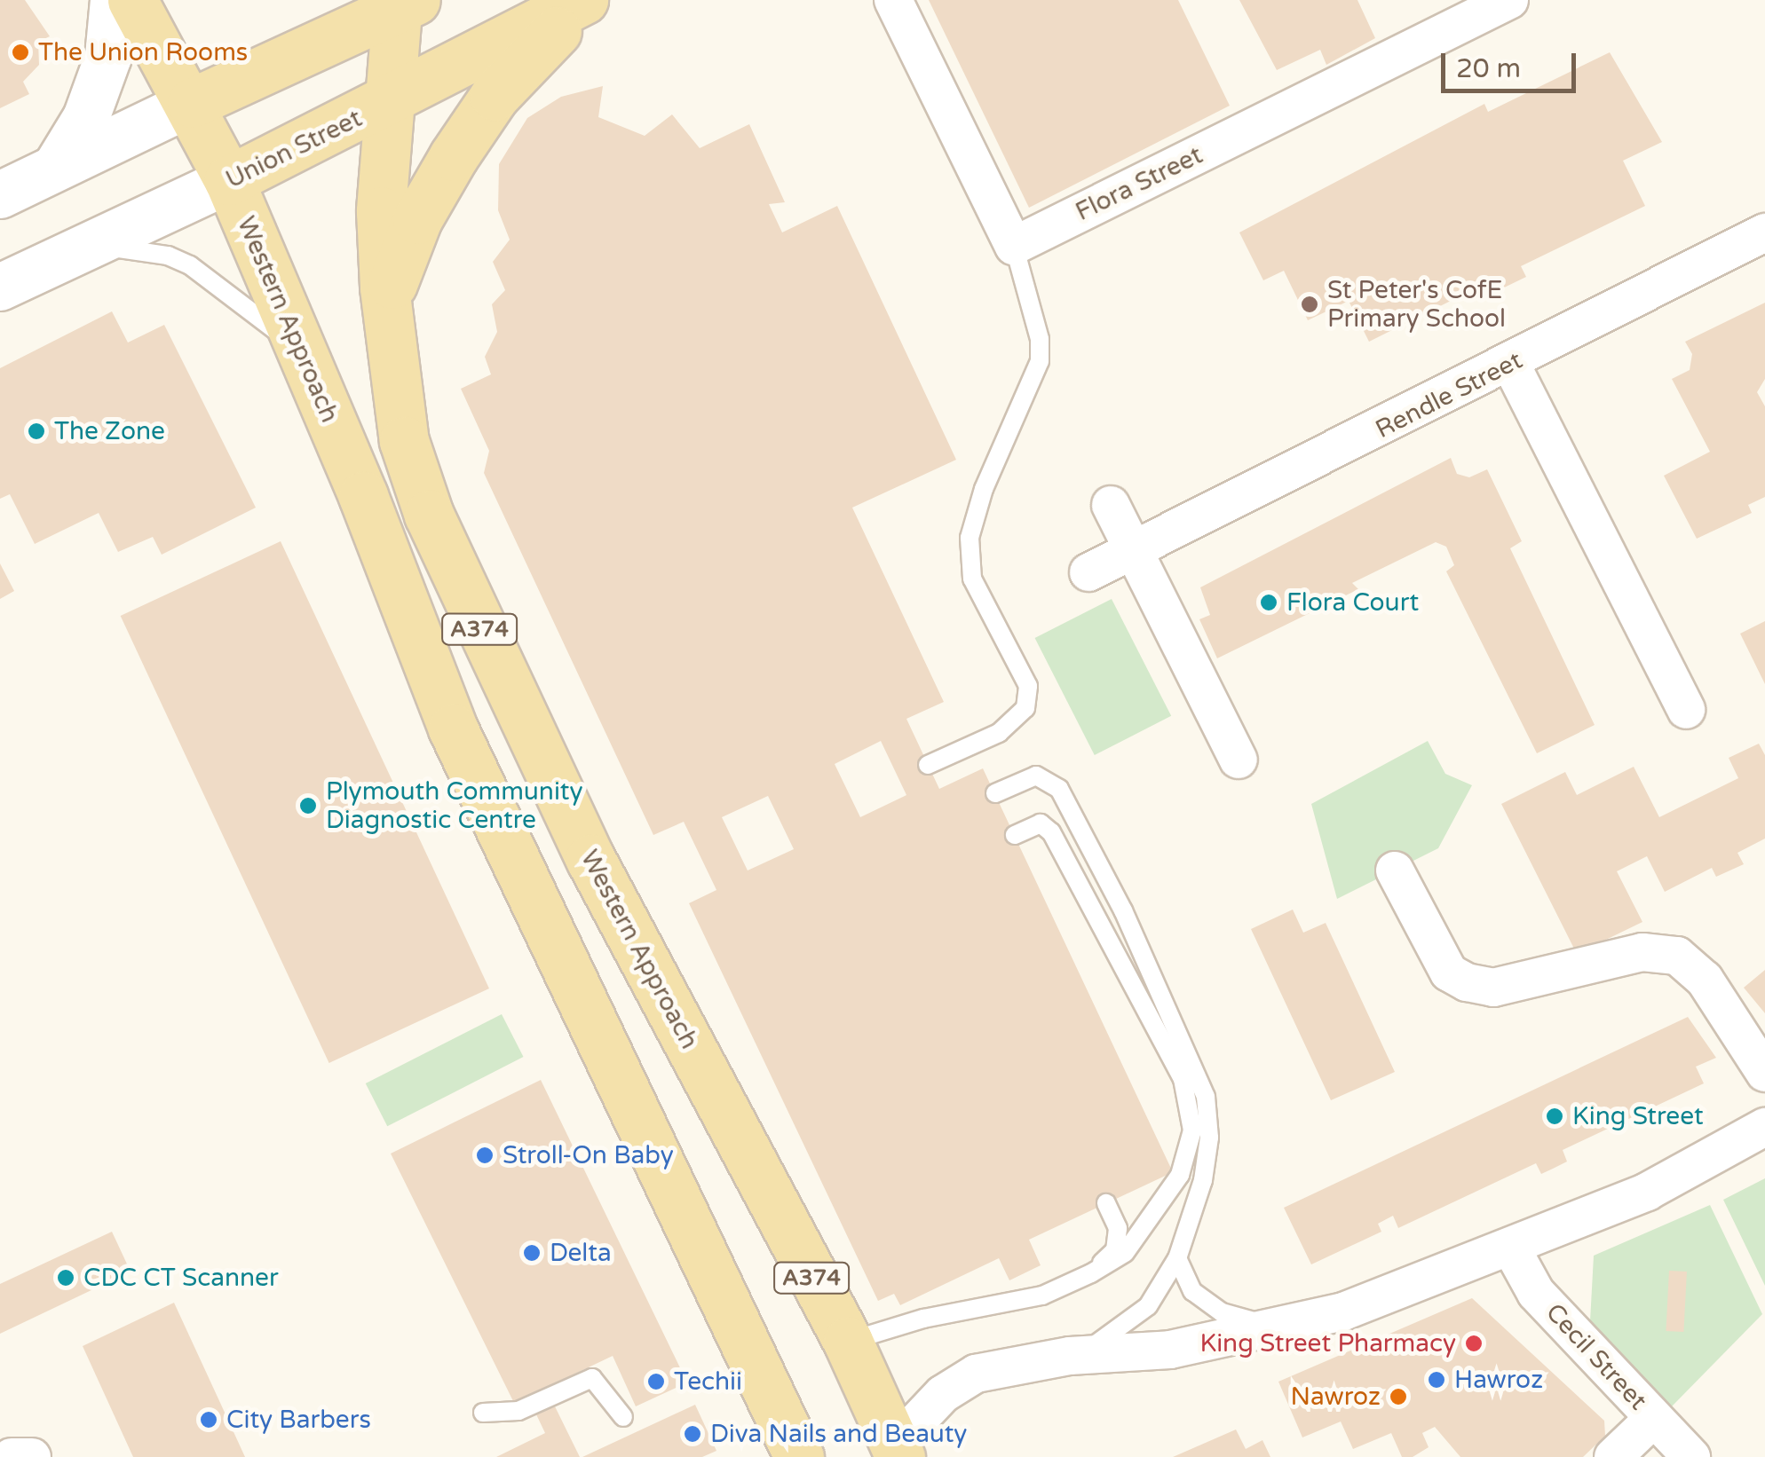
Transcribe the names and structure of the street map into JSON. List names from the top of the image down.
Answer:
{
  "streets": {
    "main road": ["Union Street", "Western Approach", "A374"],
    "street": ["Flora Street", "Rendle Street", "Cecil Street"]
  },
  "crossings": [
    ["Union Street", "Western Approach"],
    ["Western Approach", "A374"]
  ],
  "places": [
    "The Union Rooms",
    "St Peter's CofE Primary School",
    "The Zone",
    "Flora Court",
    "Plymouth Community Diagnostic Centre",
    "King Street",
    "Stroll-On Baby",
    "Delta",
    "CDC CT Scanner",
    "King Street Pharmacy",
    "Hawroz",
    "Techii",
    "Nawroz",
    "City Barbers",
    "Diva Nails and Beauty"
  ],
  "scale_bar": "20 m"
}
